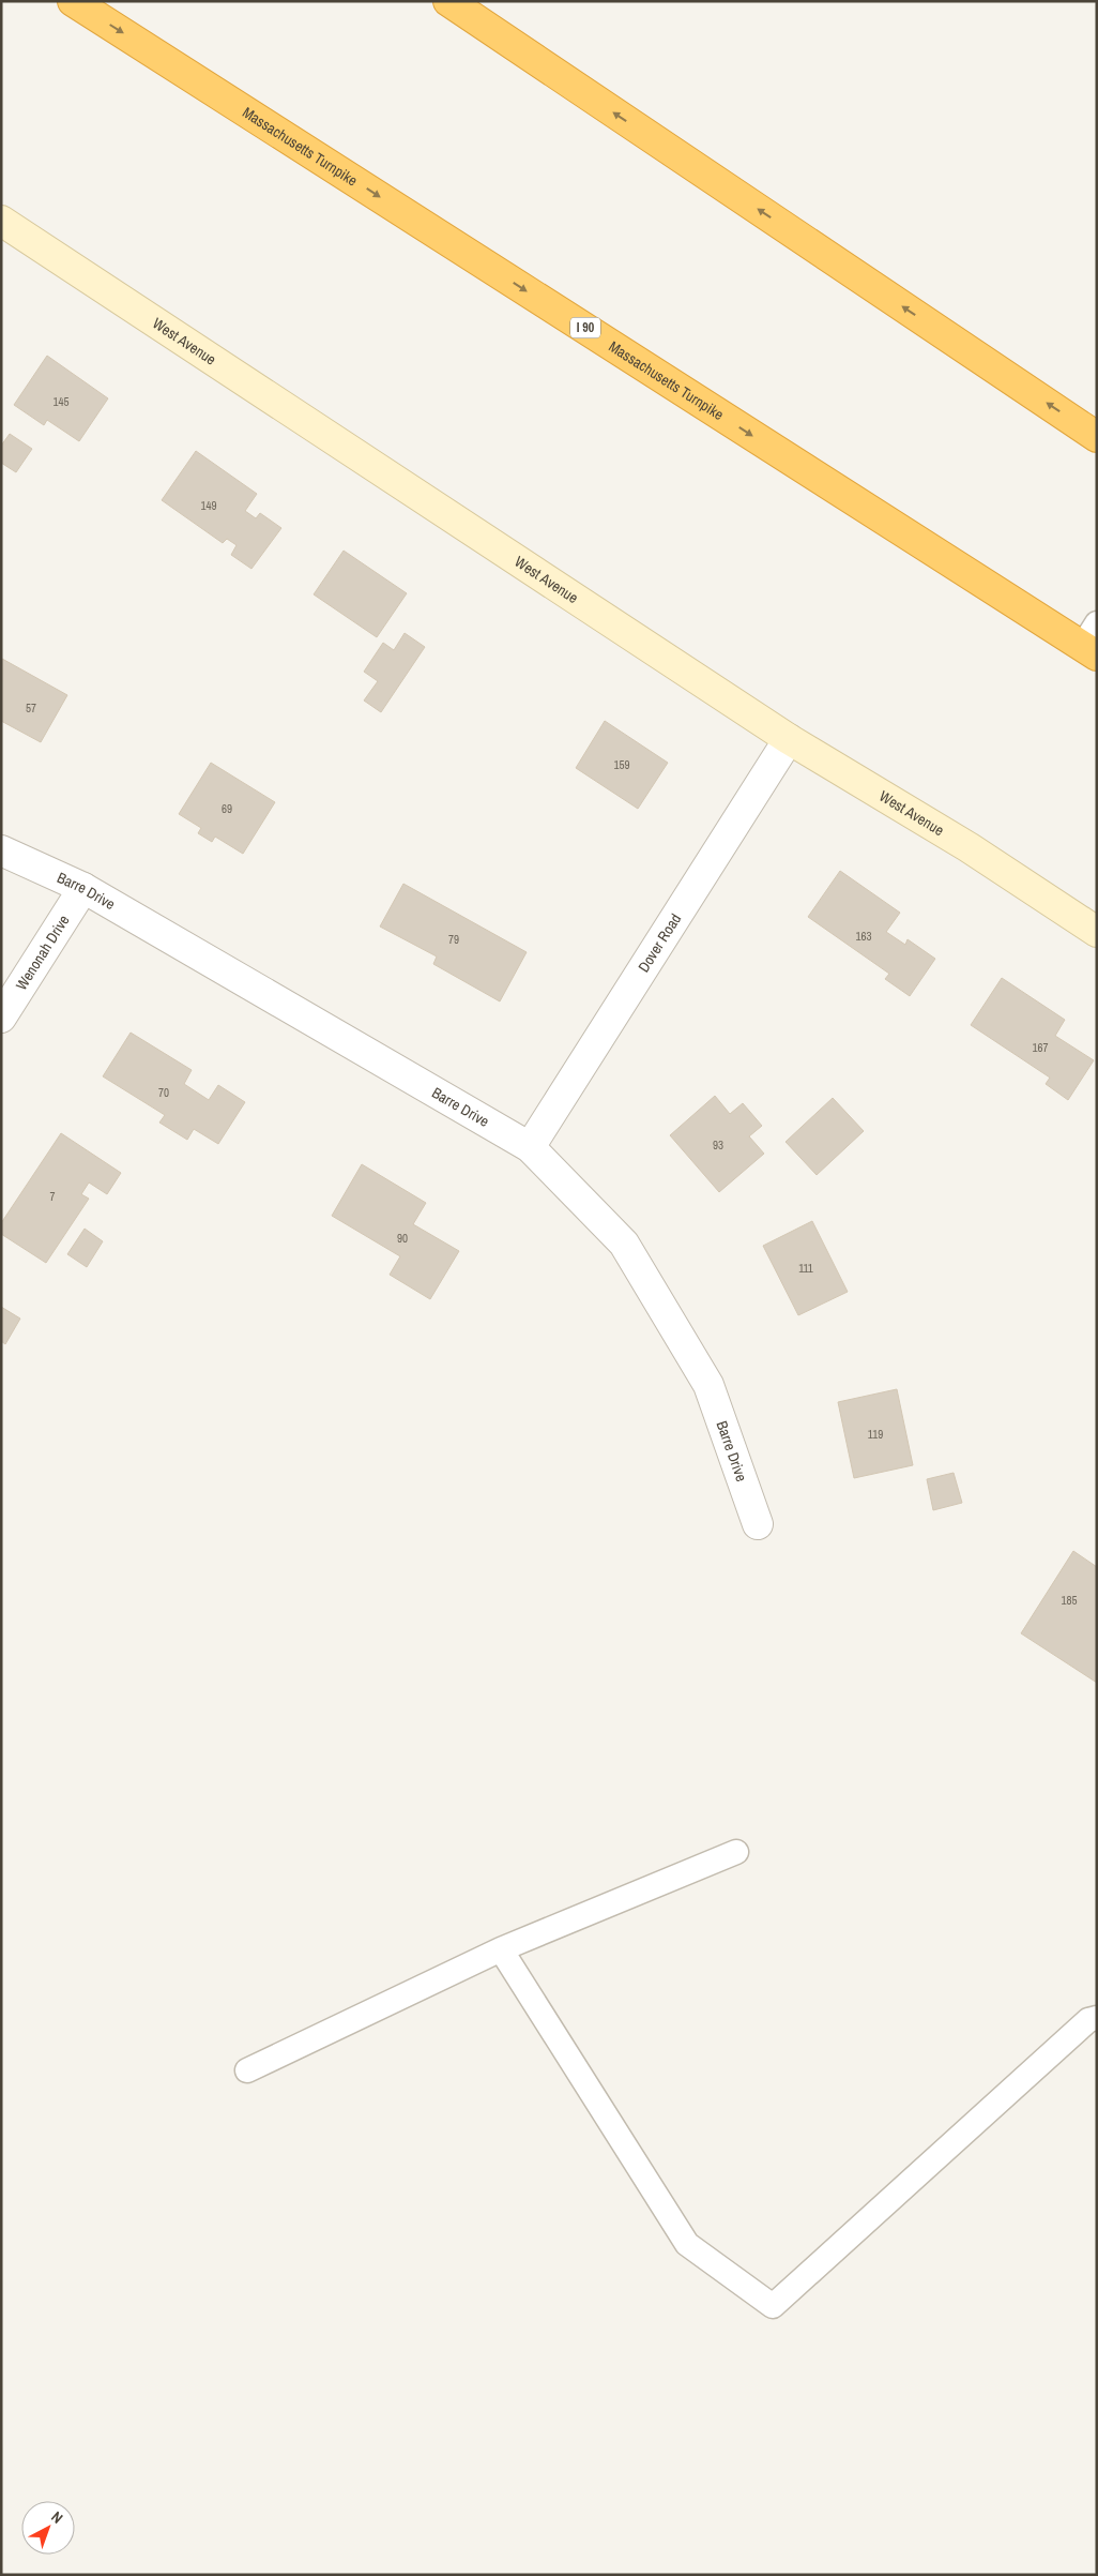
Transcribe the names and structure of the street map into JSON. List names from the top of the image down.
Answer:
{
  "streets": {
    "highway": ["Massachusetts Turnpike", "I 90"],
    "main road": ["West Avenue"],
    "street": ["Barre Drive", "Dover Road", "Wenonah Drive"]
  },
  "crossings": [
    ["West Avenue", "Dover Road"],
    ["Barre Drive", "Dover Road"],
    ["Barre Drive", "Wenonah Drive"]
  ],
  "house_numbers": [
    "145",
    "149",
    "57",
    "159",
    "69",
    "163",
    "79",
    "167",
    "70",
    "93",
    "7",
    "90",
    "111",
    "119",
    "185"
  ],
  "north": "top right"
}
